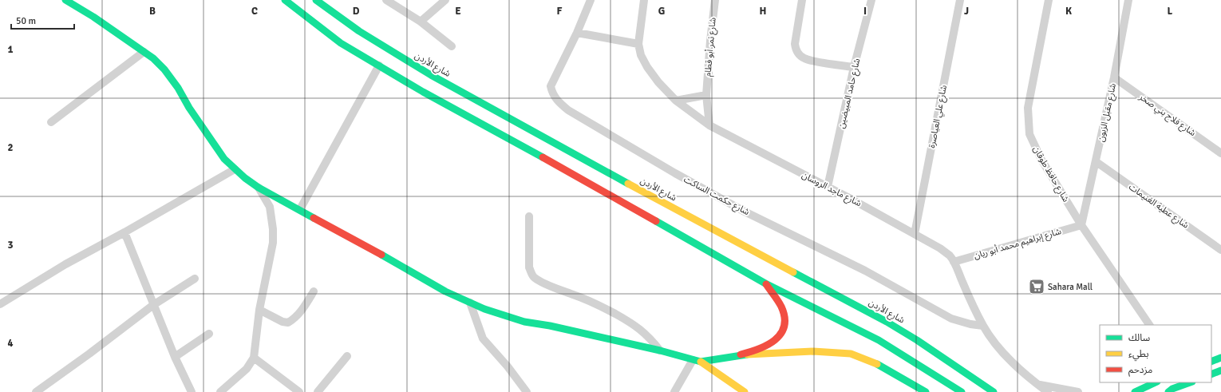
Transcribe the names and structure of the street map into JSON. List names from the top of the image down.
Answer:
{
  "streets": {
    "main road": ["شارع الأردن"],
    "street": [
      "شارع نمر أبو قطام",
      "شارع حامد المبيضين",
      "شارع مقبل الزبون",
      "شارع فلاح بني صخر",
      "شارع علي العياصرة",
      "شارع حافظ طوقان",
      "شارع ماجد الروسان",
      "شارع حكمت الساكت",
      "شارع عطية الغنيمات",
      "شارع إبراهيم محمد أبو ريان"
    ]
  },
  "crossings": [
    ["شارع نمر أبو قطام", "شارع ماجد الروسان"],
    ["شارع حامد المبيضين", "شارع ماجد الروسان"],
    ["شارع مقبل الزبون", "شارع فلاح بني صخر"],
    ["شارع مقبل الزبون", "شارع حافظ طوقان"],
    ["شارع مقبل الزبون", "شارع عطية الغنيمات"],
    ["شارع مقبل الزبون", "شارع إبراهيم محمد أبو ريان"],
    ["شارع علي العياصرة", "شارع ماجد الروسان"],
    ["شارع حافظ طوقان", "شارع إبراهيم محمد أبو ريان"],
    ["شارع ماجد الروسان", "شارع حكمت الساكت"],
    ["شارع ماجد الروسان", "شارع إبراهيم محمد أبو ريان"]
  ],
  "places": {
    "supermarket": ["Sahara Mall"]
  },
  "legend": ["سالك", "بطيء", "مزدحم"],
  "scale_bar": "50 m",
  "grid": {
    "columns": [
      "B",
      "C",
      "D",
      "E",
      "F",
      "G",
      "H",
      "I",
      "J",
      "K",
      "L"
    ],
    "rows": [
      "1",
      "2",
      "3",
      "4"
    ]
  }
}
